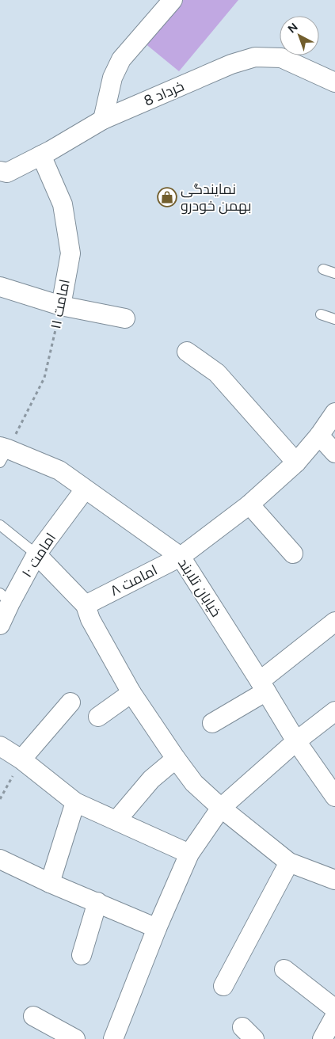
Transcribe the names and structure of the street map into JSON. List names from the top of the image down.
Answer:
{
  "streets": {
    "street": [
      "خرداد 8",
      "امامت ۱۱",
      "امامت ۱۰",
      "امامت ۸",
      "خیابان تلابند"
    ]
  },
  "crossings": [
    ["خرداد 8", "امامت ۱۱"],
    ["امامت ۱۱", "خیابان تلابند"],
    ["امامت ۱۰", "خیابان تلابند"],
    ["امامت ۸", "خیابان تلابند"]
  ],
  "places": {
    "shop": ["نمایندگی بهمن خودرو"]
  },
  "north": "top left"
}
